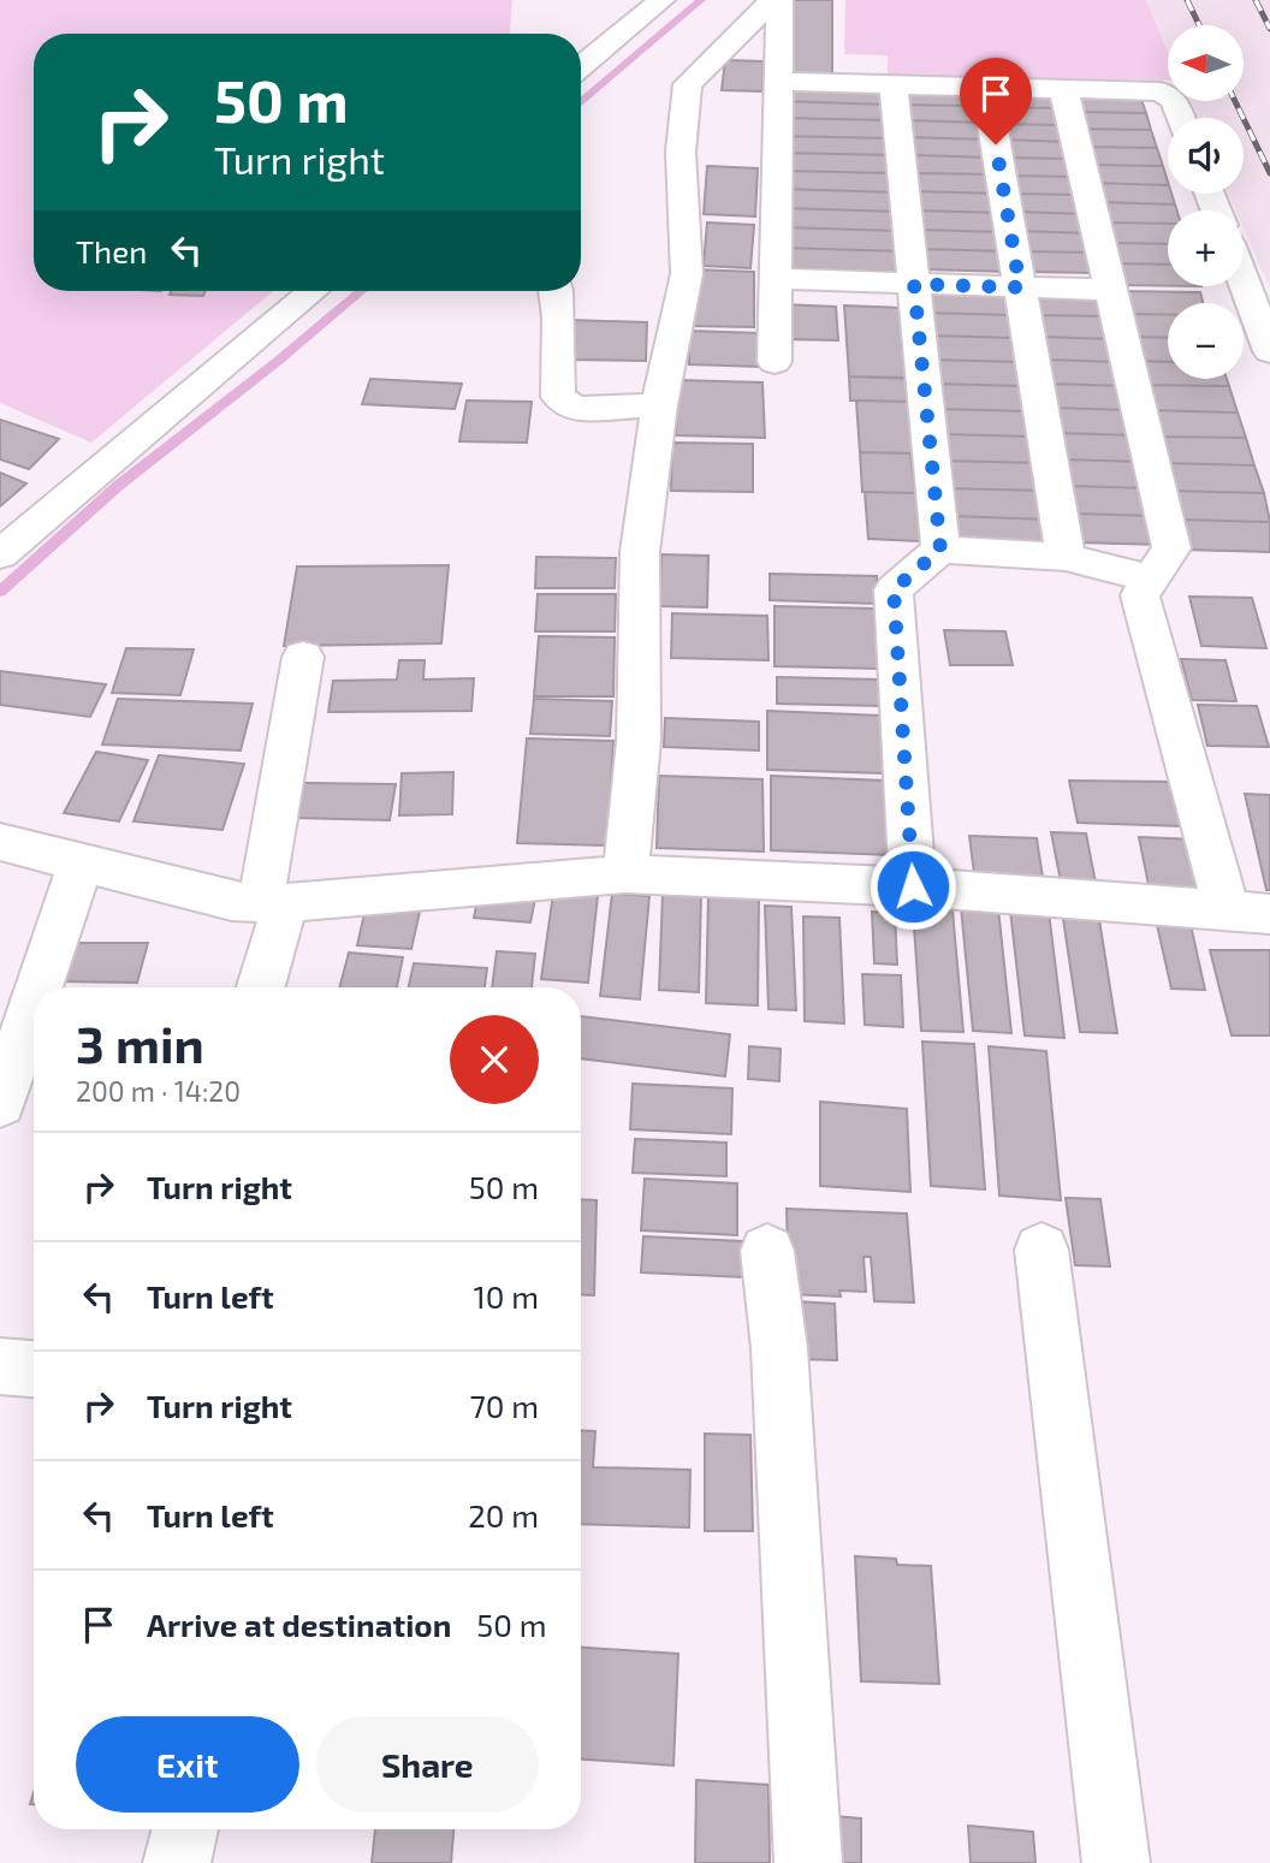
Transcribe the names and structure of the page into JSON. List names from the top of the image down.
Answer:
{
  "north": "left",
  "page": {
    "map_buttons": ["+", "−"],
    "turn": ["50 m", "Turn right"],
    "then": "Then",
    "heading": ["3 min", "200 m · 14:20"],
    "list": [
      {
        "name": "Turn right",
        "value": "50 m"
      },
      {
        "name": "Turn left",
        "value": "10 m"
      },
      {
        "name": "Turn right",
        "value": "70 m"
      },
      {
        "name": "Turn left",
        "value": "20 m"
      },
      {
        "name": "Arrive at destination",
        "value": "50 m"
      }
    ],
    "buttons": ["Exit", "Share"]
  }
}
